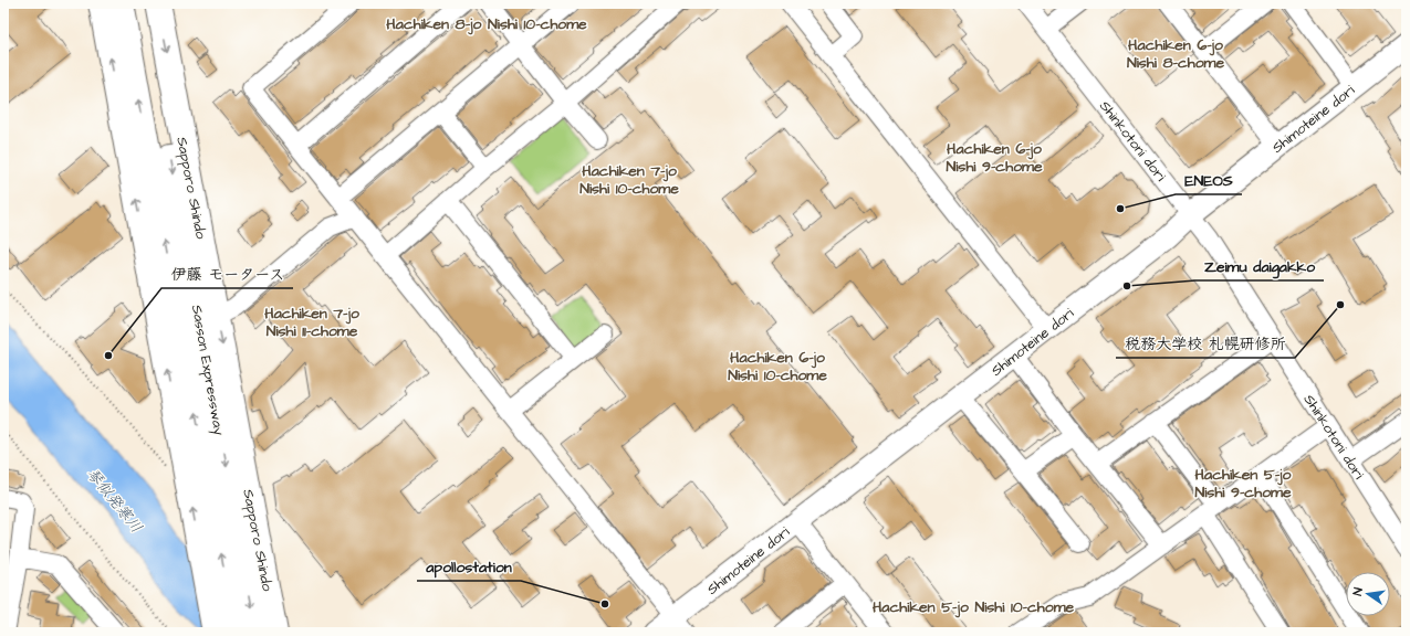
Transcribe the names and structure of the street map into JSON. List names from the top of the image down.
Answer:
{
  "streets": {
    "highway": ["Sapporo Shindo", "Sasson Expressway"],
    "main road": ["Shimoteine dori"],
    "street": ["Shinkotoni dori"]
  },
  "crossings": [
    ["Shimoteine dori", "Shinkotoni dori"]
  ],
  "districts": [
    "Hachiken 8-jo Nishi 10-chome",
    "Hachiken 6-jo Nishi 8-chome",
    "Hachiken 6-jo Nishi 9-chome",
    "Hachiken 7-jo Nishi 10-chome",
    "Hachiken 7-jo Nishi 11-chome",
    "Hachiken 6-jo Nishi 10-chome",
    "Hachiken 5-jo Nishi 9-chome",
    "Hachiken 5-jo Nishi 10-chome"
  ],
  "water": ["琴似発寒川"],
  "places": [
    "ENEOS",
    "Zeimu daigakko",
    "税務大学校 札幌研修所",
    "伊藤 モータース",
    "apollostation"
  ],
  "north": "left"
}
